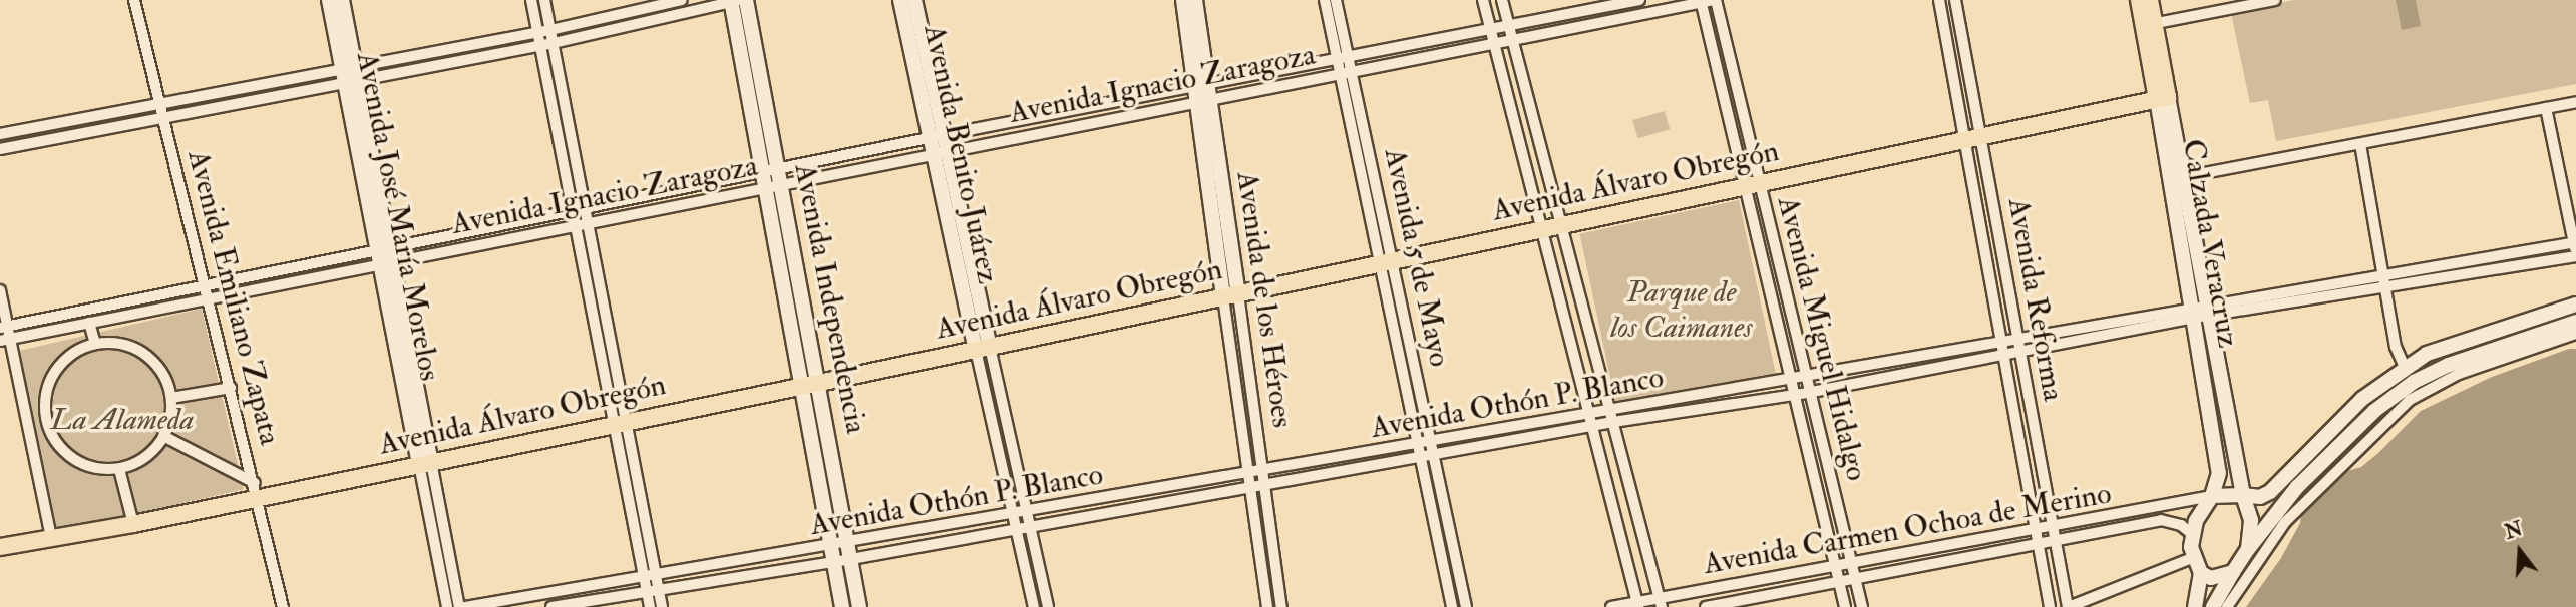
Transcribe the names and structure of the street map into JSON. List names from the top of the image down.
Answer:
{
  "streets": {
    "main road": [
      "Avenida Benito Juárez",
      "Avenida Álvaro Obregón",
      "Avenida José María Morelos",
      "Calzada Veracruz",
      "Avenida Independencia",
      "Avenida de los Héroes"
    ],
    "street": [
      "Avenida Ignacio Zaragoza",
      "Avenida 5 de Mayo",
      "Avenida Emiliano Zapata",
      "Avenida Reforma",
      "Avenida Miguel Hidalgo",
      "Avenida Othón P. Blanco",
      "Avenida Carmen Ochoa de Merino"
    ]
  },
  "crossings": [
    ["Avenida Ignacio Zaragoza", "Avenida Benito Juárez"],
    ["Avenida Ignacio Zaragoza", "Avenida José María Morelos"],
    ["Avenida Ignacio Zaragoza", "Avenida 5 de Mayo"],
    ["Avenida Ignacio Zaragoza", "Avenida Emiliano Zapata"],
    ["Avenida Ignacio Zaragoza", "Avenida Independencia"],
    ["Avenida Ignacio Zaragoza", "Avenida de los Héroes"],
    ["Avenida Ignacio Zaragoza", "Avenida Miguel Hidalgo"],
    ["Avenida Benito Juárez", "Avenida Álvaro Obregón"],
    ["Avenida Benito Juárez", "Avenida Othón P. Blanco"],
    ["Avenida Álvaro Obregón", "Avenida José María Morelos"],
    ["Avenida Álvaro Obregón", "Calzada Veracruz"],
    ["Avenida Álvaro Obregón", "Avenida 5 de Mayo"],
    ["Avenida Álvaro Obregón", "Avenida Emiliano Zapata"],
    ["Avenida Álvaro Obregón", "Avenida Independencia"],
    ["Avenida Álvaro Obregón", "Avenida de los Héroes"],
    ["Avenida Álvaro Obregón", "Avenida Reforma"],
    ["Avenida Álvaro Obregón", "Avenida Miguel Hidalgo"],
    ["Calzada Veracruz", "Avenida Othón P. Blanco"],
    ["Calzada Veracruz", "Avenida Carmen Ochoa de Merino"],
    ["Avenida 5 de Mayo", "Avenida Othón P. Blanco"],
    ["Avenida Independencia", "Avenida Othón P. Blanco"],
    ["Avenida de los Héroes", "Avenida Othón P. Blanco"],
    ["Avenida Reforma", "Avenida Othón P. Blanco"],
    ["Avenida Reforma", "Avenida Carmen Ochoa de Merino"],
    ["Avenida Miguel Hidalgo", "Avenida Othón P. Blanco"],
    ["Avenida Miguel Hidalgo", "Avenida Carmen Ochoa de Merino"]
  ],
  "parks": ["Parque de los Caimanes", "La Alameda"],
  "north": "top"
}
